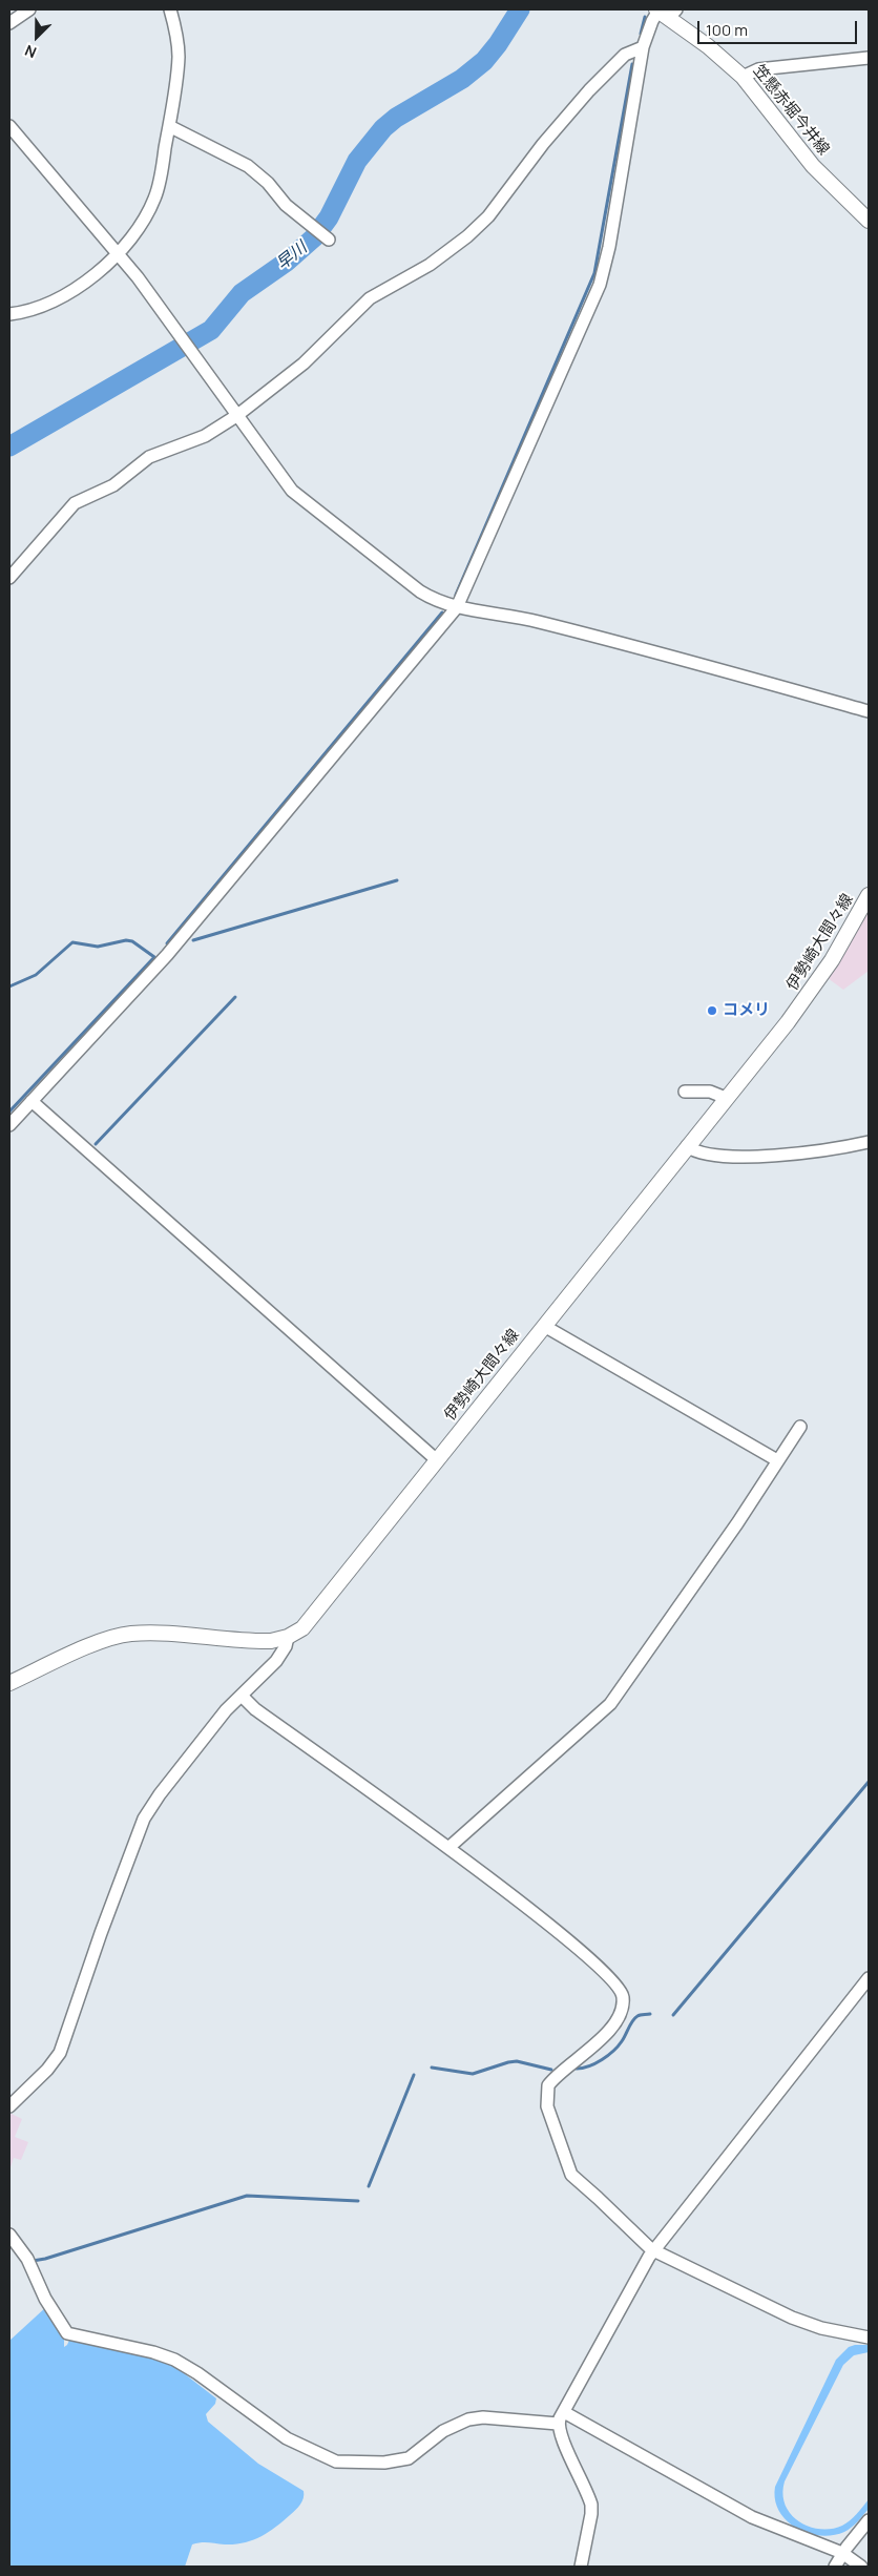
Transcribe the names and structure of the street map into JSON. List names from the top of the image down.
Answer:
{
  "streets": {
    "main road": ["笠懸赤堀今井線", "伊勢崎大間々線"]
  },
  "water": ["早川"],
  "places": ["コメリ"],
  "scale_bar": "100 m",
  "north": "bottom left"
}
